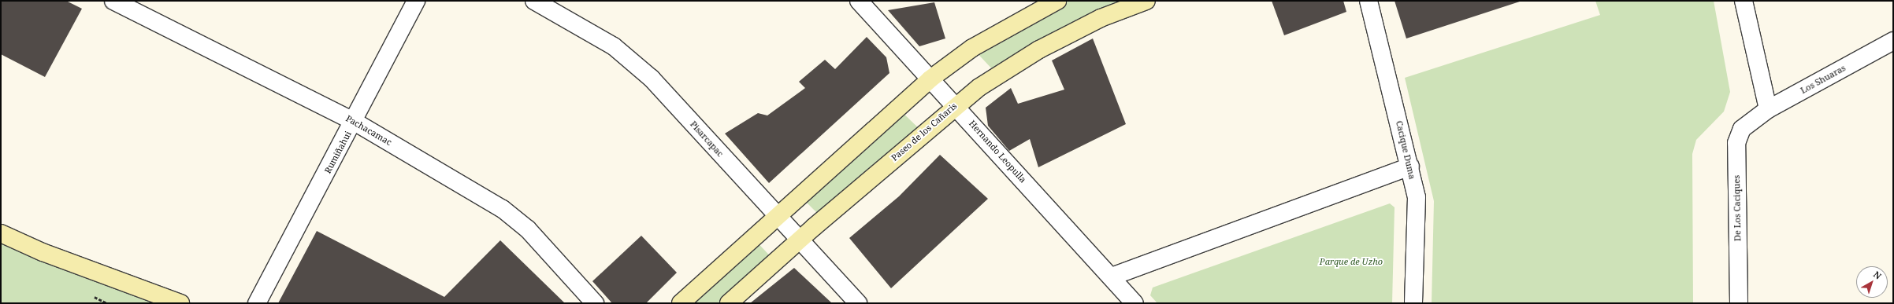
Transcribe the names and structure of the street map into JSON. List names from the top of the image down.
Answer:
{
  "streets": {
    "main road": ["Paseo de los Cañaris"],
    "street": [
      "Los Shuaras",
      "Pachacamac",
      "Pisarcapac",
      "Cacique Duma",
      "Hernando Leopulla",
      "Rumiñahui",
      "De Los Caciques"
    ]
  },
  "crossings": [
    ["Los Shuaras", "De Los Caciques"],
    ["Pachacamac", "Rumiñahui"],
    ["Paseo de los Cañaris", "Pisarcapac"],
    ["Paseo de los Cañaris", "Hernando Leopulla"]
  ],
  "parks": ["Parque de Uzho"],
  "north": "top right"
}
